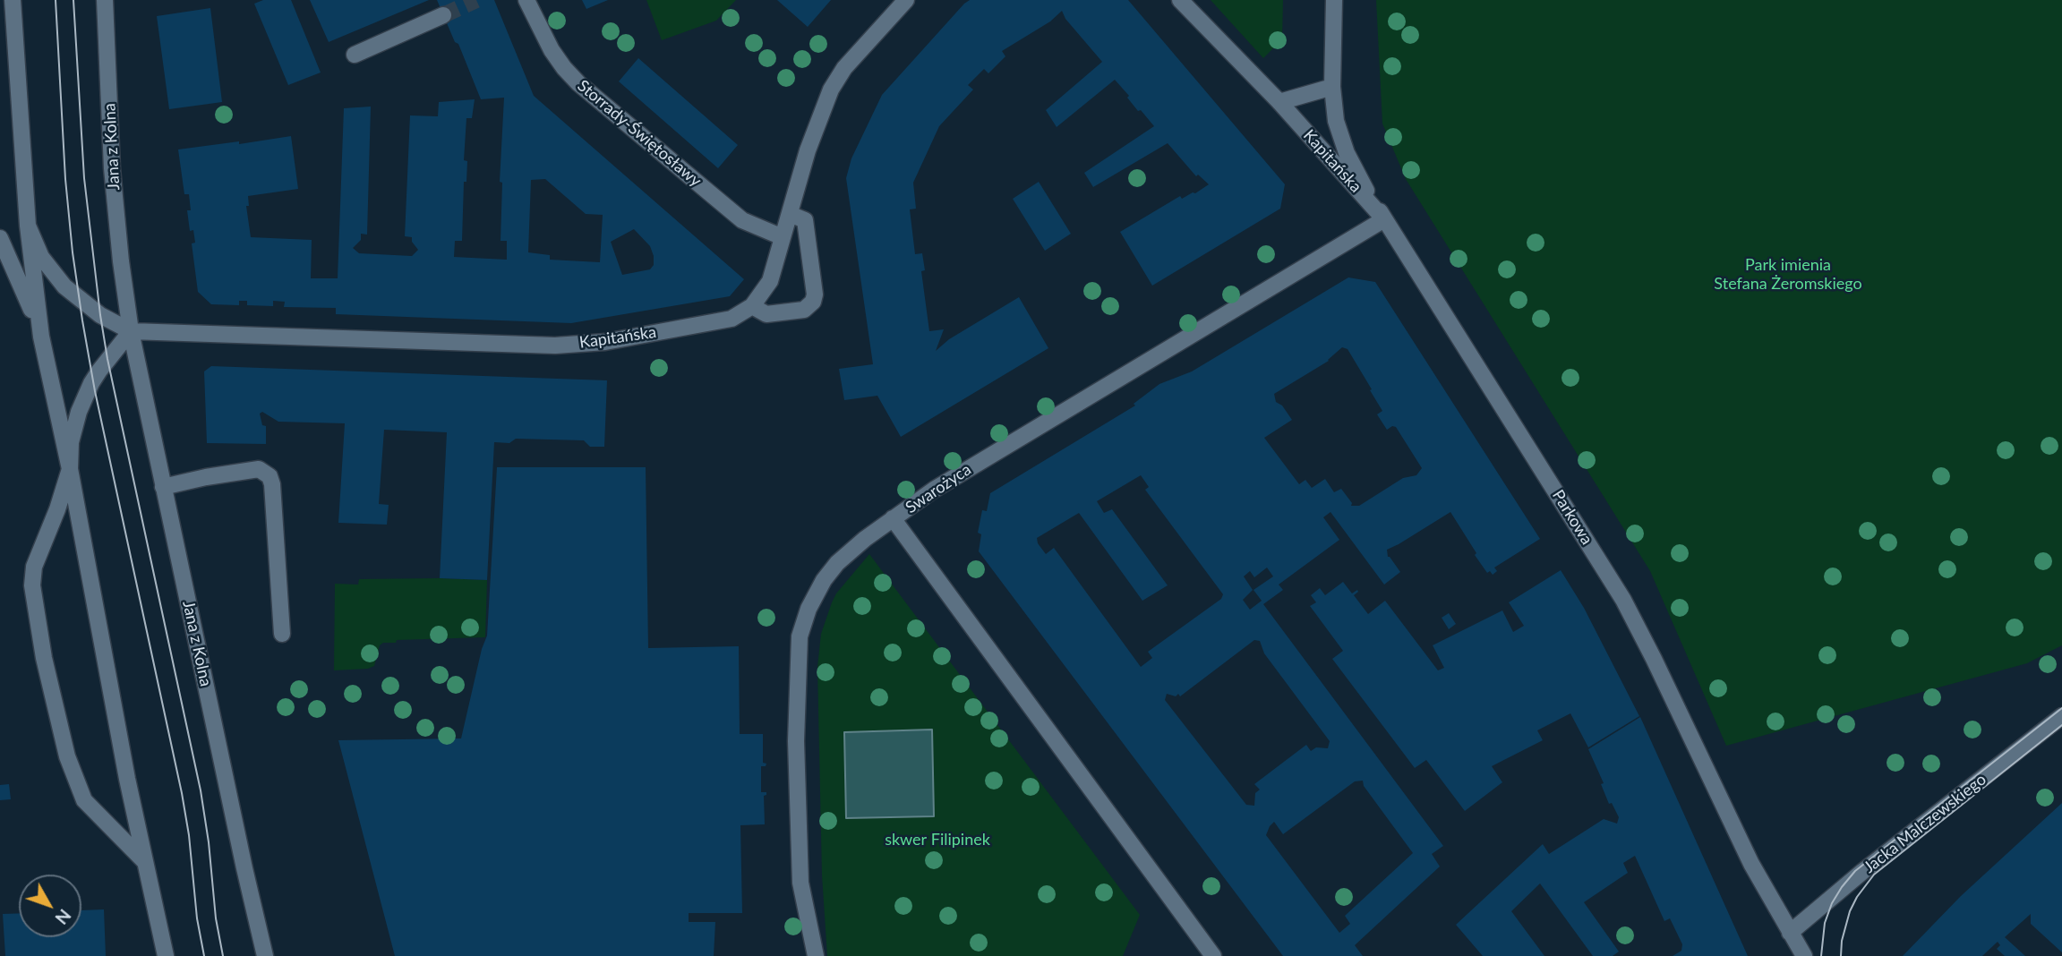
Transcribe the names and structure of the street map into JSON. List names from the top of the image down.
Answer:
{
  "streets": {
    "street": [
      "Storrady-Świętosławy",
      "Jana z Kolna",
      "Kapitańska",
      "Swarożyca",
      "Parkowa",
      "Jacka Malczewskiego"
    ]
  },
  "crossings": [
    ["Storrady-Świętosławy", "Kapitańska"],
    ["Jana z Kolna", "Kapitańska"],
    ["Kapitańska", "Swarożyca"],
    ["Kapitańska", "Parkowa"],
    ["Swarożyca", "Parkowa"],
    ["Parkowa", "Jacka Malczewskiego"]
  ],
  "parks": ["Park imienia Stefana Żeromskiego", "skwer Filipinek"],
  "north": "bottom right"
}
